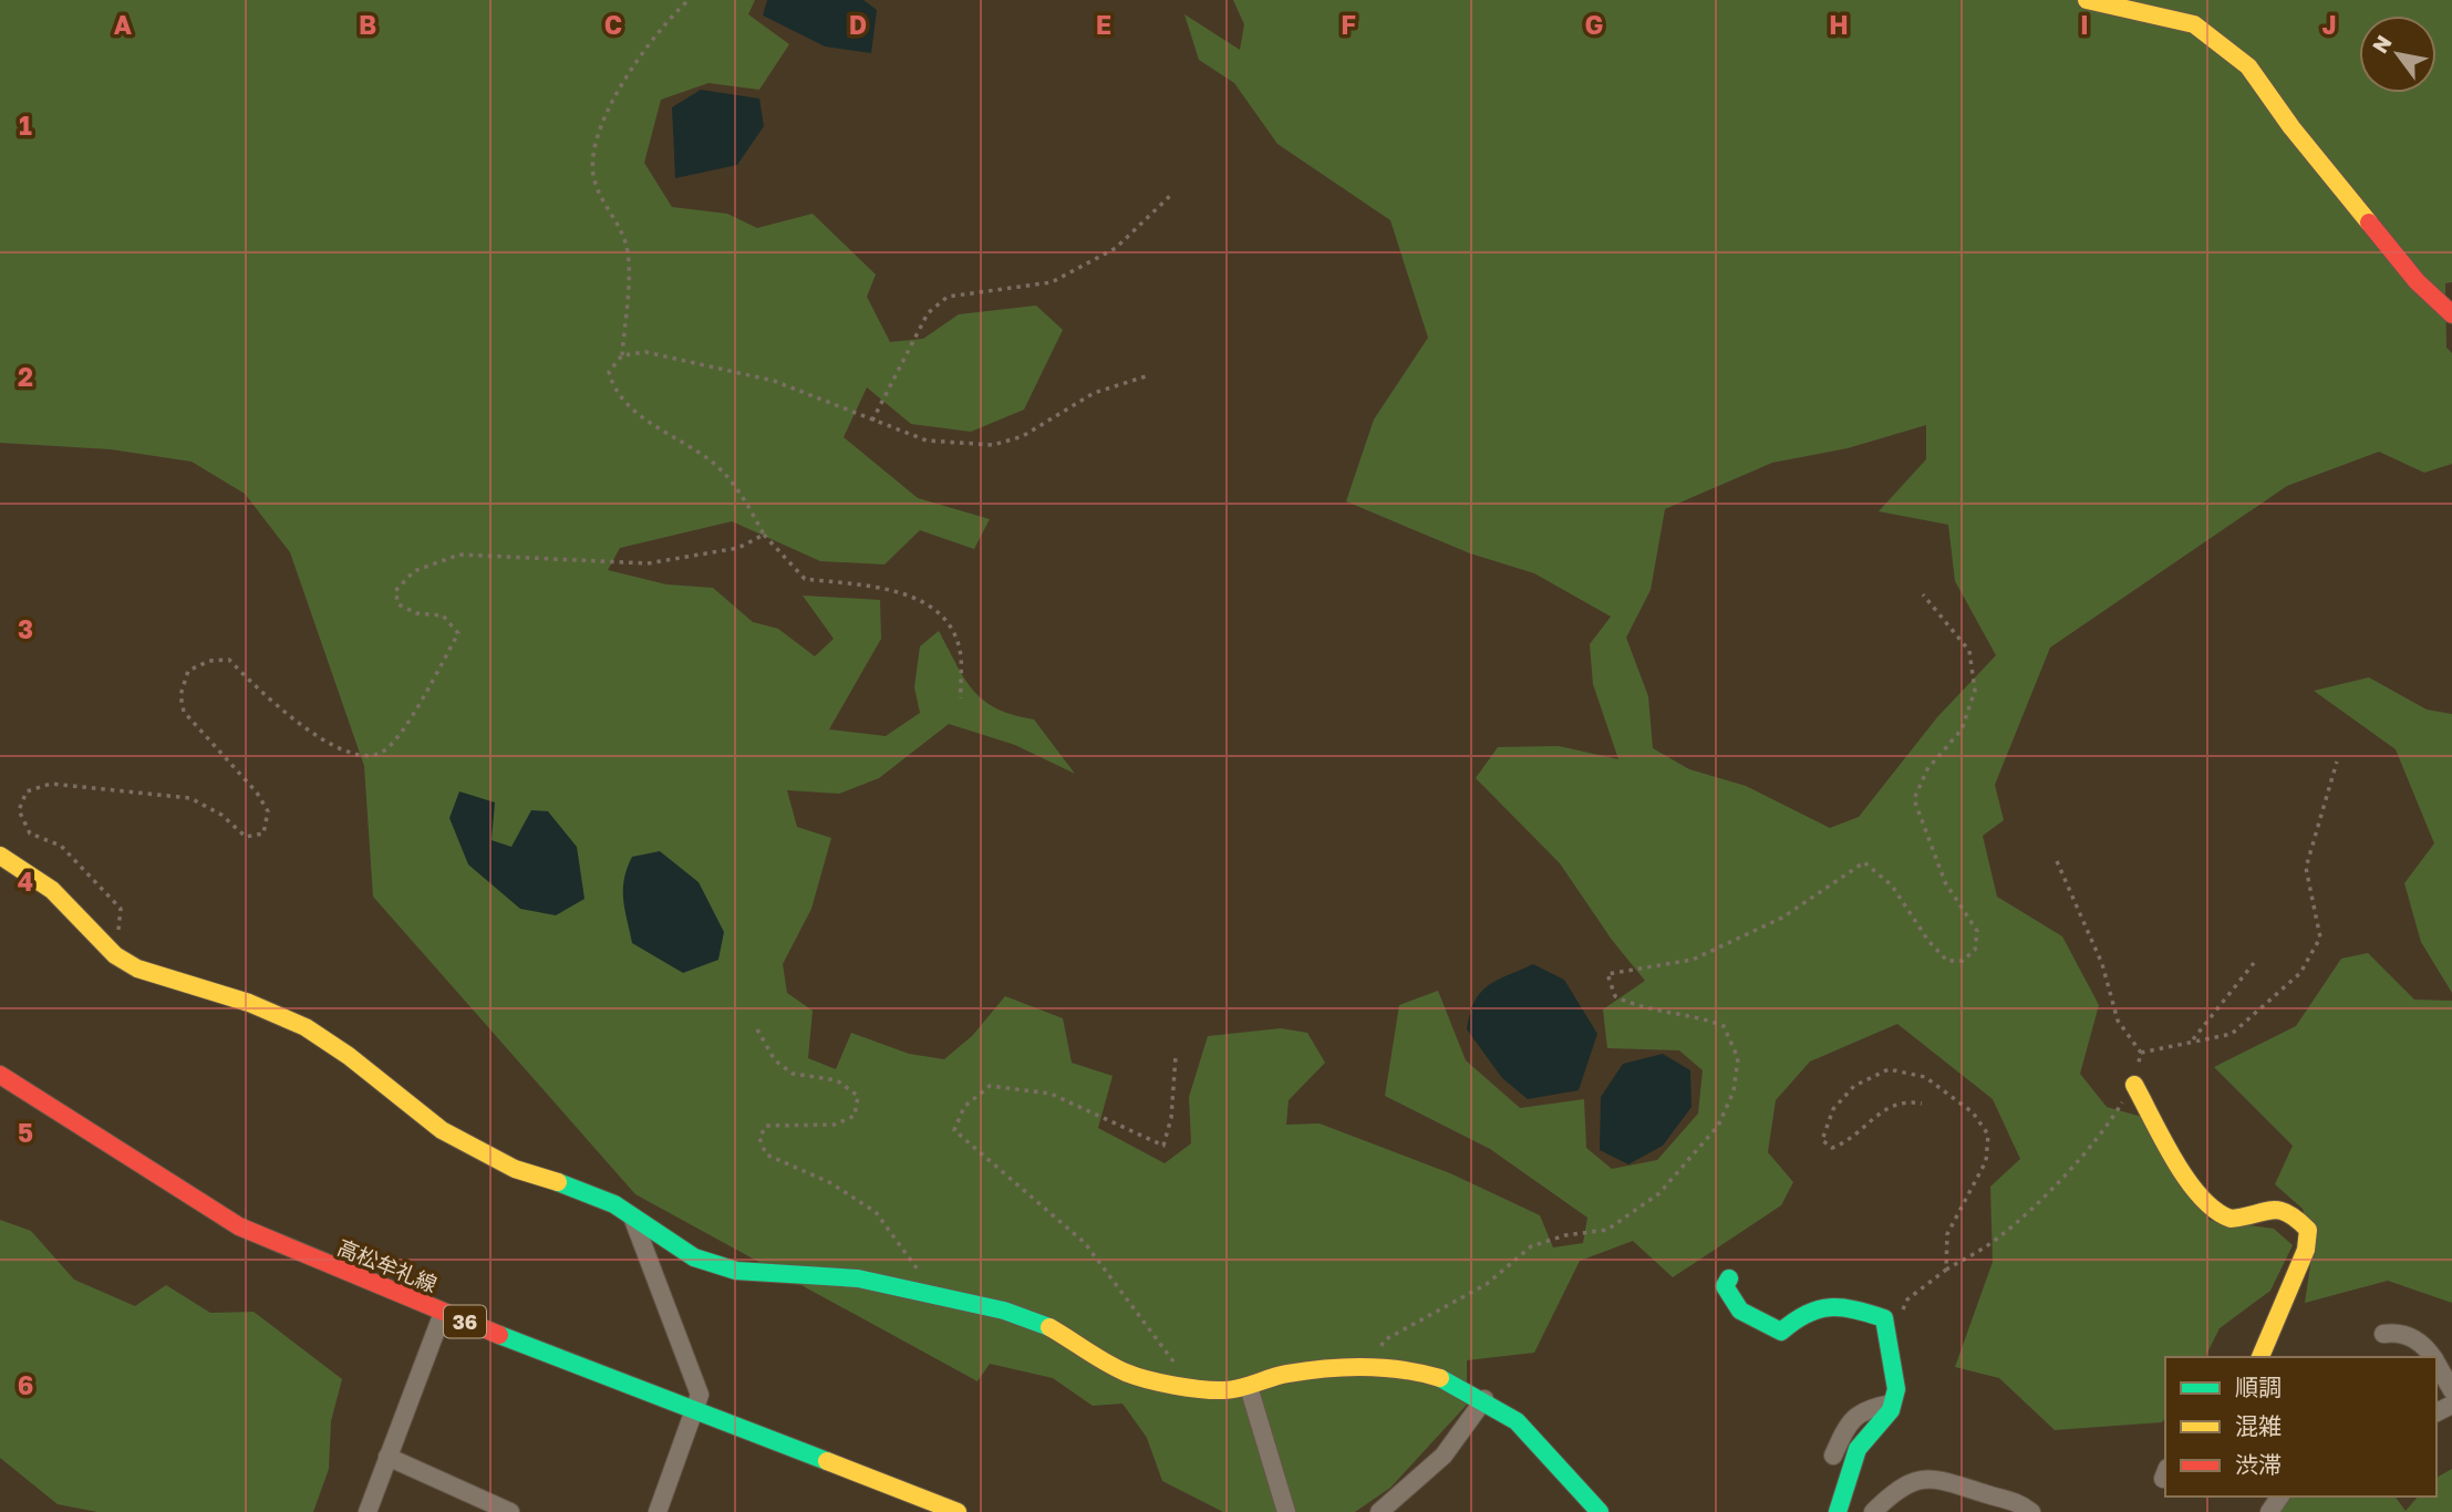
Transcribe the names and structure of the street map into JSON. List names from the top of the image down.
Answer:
{
  "streets": {
    "street": ["高松牟礼線", "36"]
  },
  "legend": ["順調", "混雑", "渋滞"],
  "north": "top left",
  "grid": {
    "columns": [
      "A",
      "B",
      "C",
      "D",
      "E",
      "F",
      "G",
      "H",
      "I",
      "J"
    ],
    "rows": [
      "1",
      "2",
      "3",
      "4",
      "5",
      "6"
    ]
  }
}
